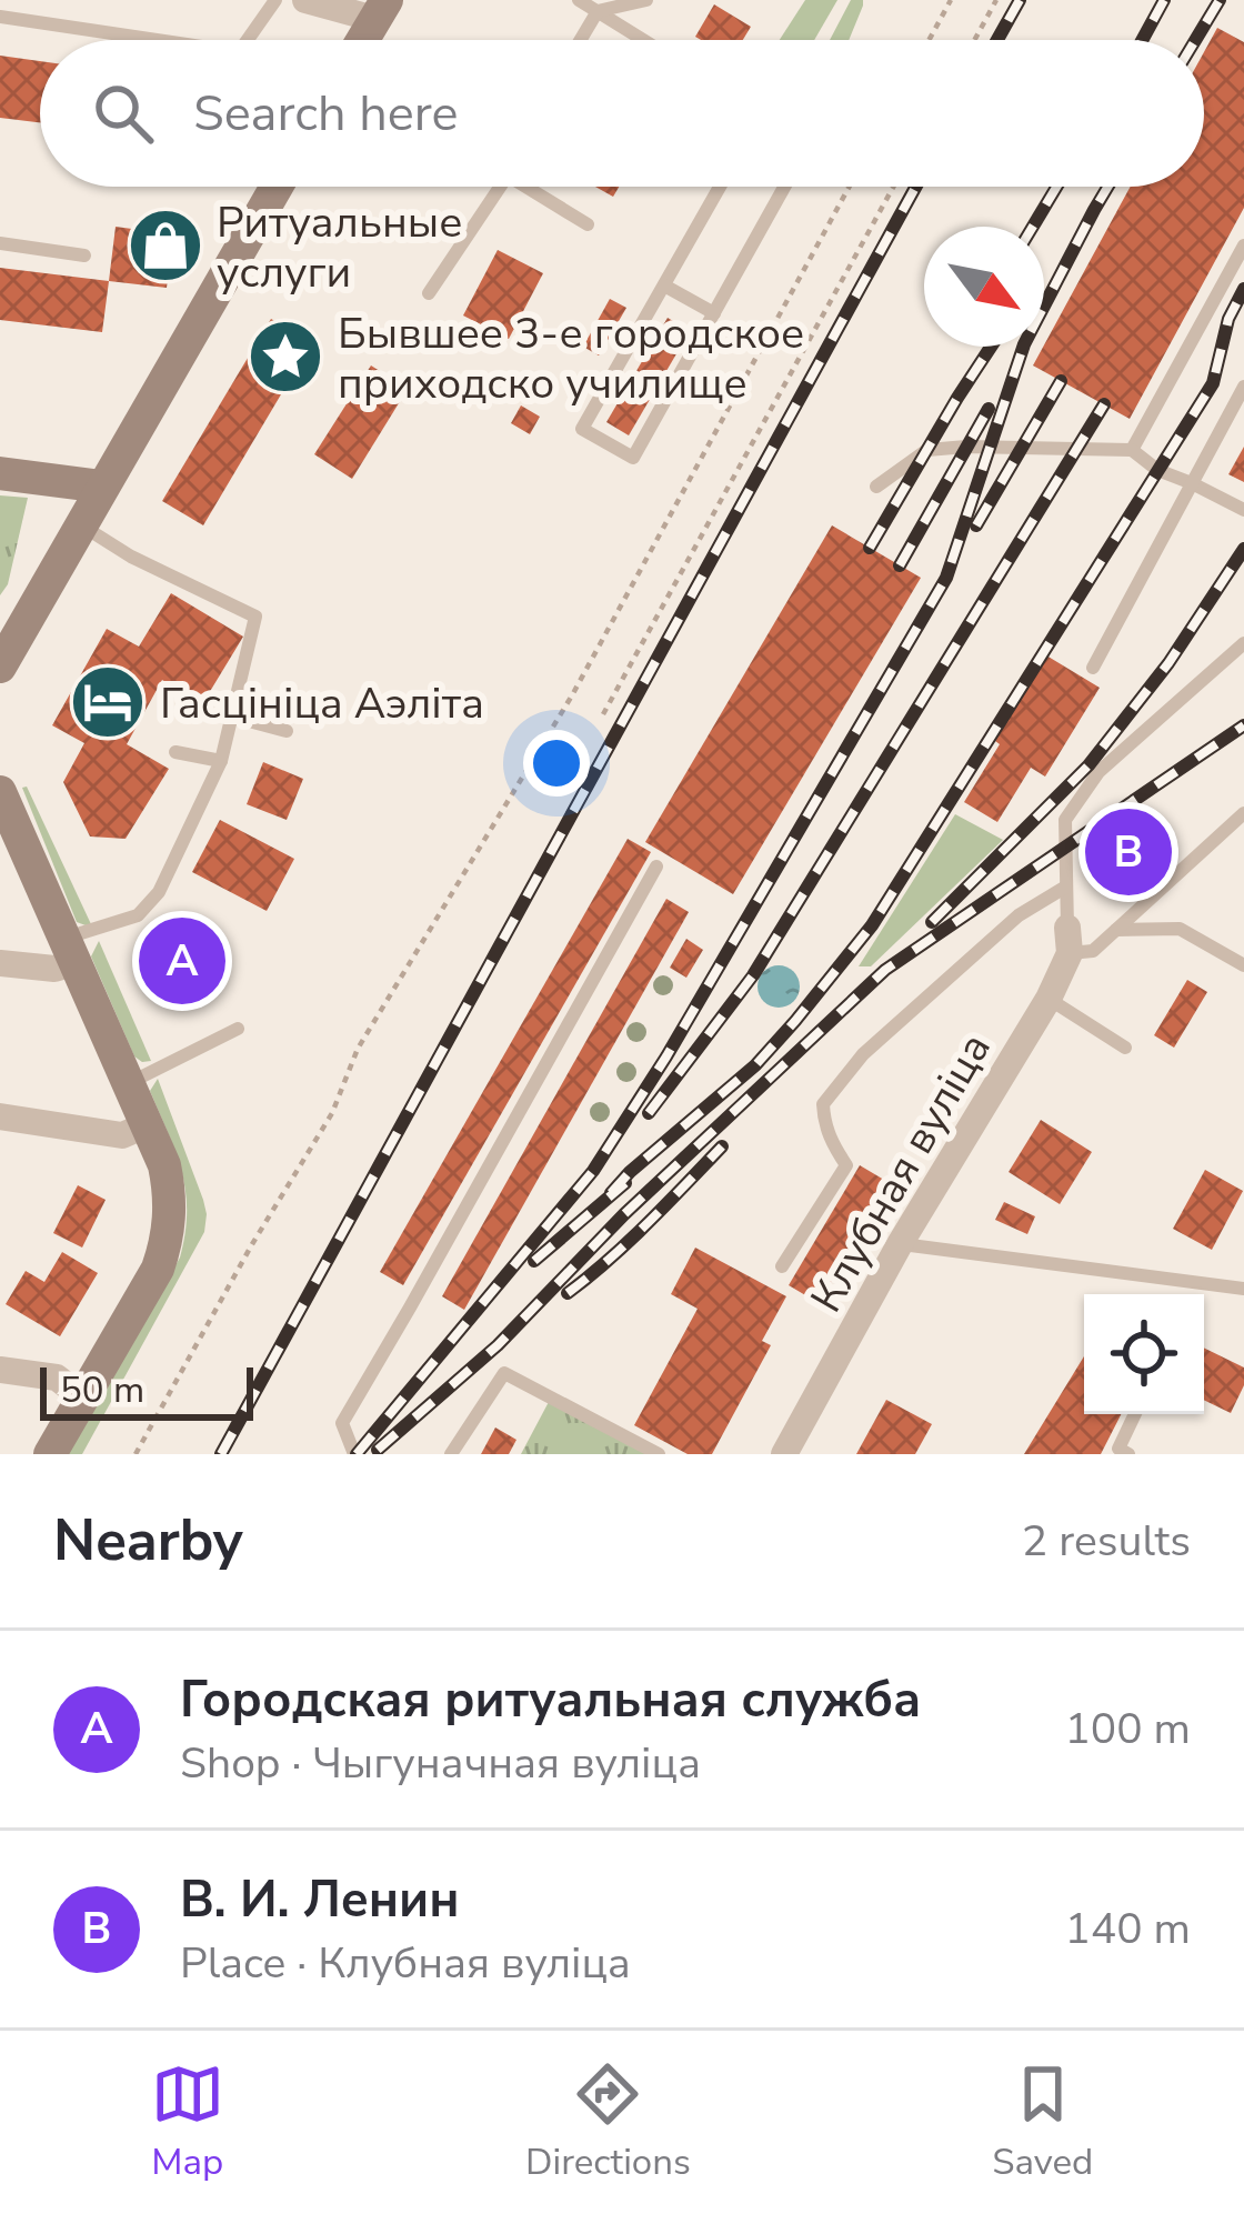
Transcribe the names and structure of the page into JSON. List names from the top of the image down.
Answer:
{
  "streets": {
    "street": ["Клубная вуліца"]
  },
  "places": {
    "shop": ["Ритуальные услуги"],
    "place": ["Бывшее 3-е городское приходско училище"],
    "hotel": ["Гасцініца Аэліта"]
  },
  "scale_bar": "50 m",
  "north": "bottom right",
  "page": {
    "search": "Search here",
    "pins": ["B", "A"],
    "scale": "50 m",
    "heading": ["Nearby", "2 results"],
    "list": [
      {
        "mark": "A",
        "name": "Городская ритуальная служба",
        "note": "Shop · Чыгуначная вуліца",
        "value": "100 m"
      },
      {
        "mark": "B",
        "name": "В. И. Ленин",
        "note": "Place · Клубная вуліца",
        "value": "140 m"
      }
    ],
    "nav": ["Map", "Directions", "Saved"]
  }
}
